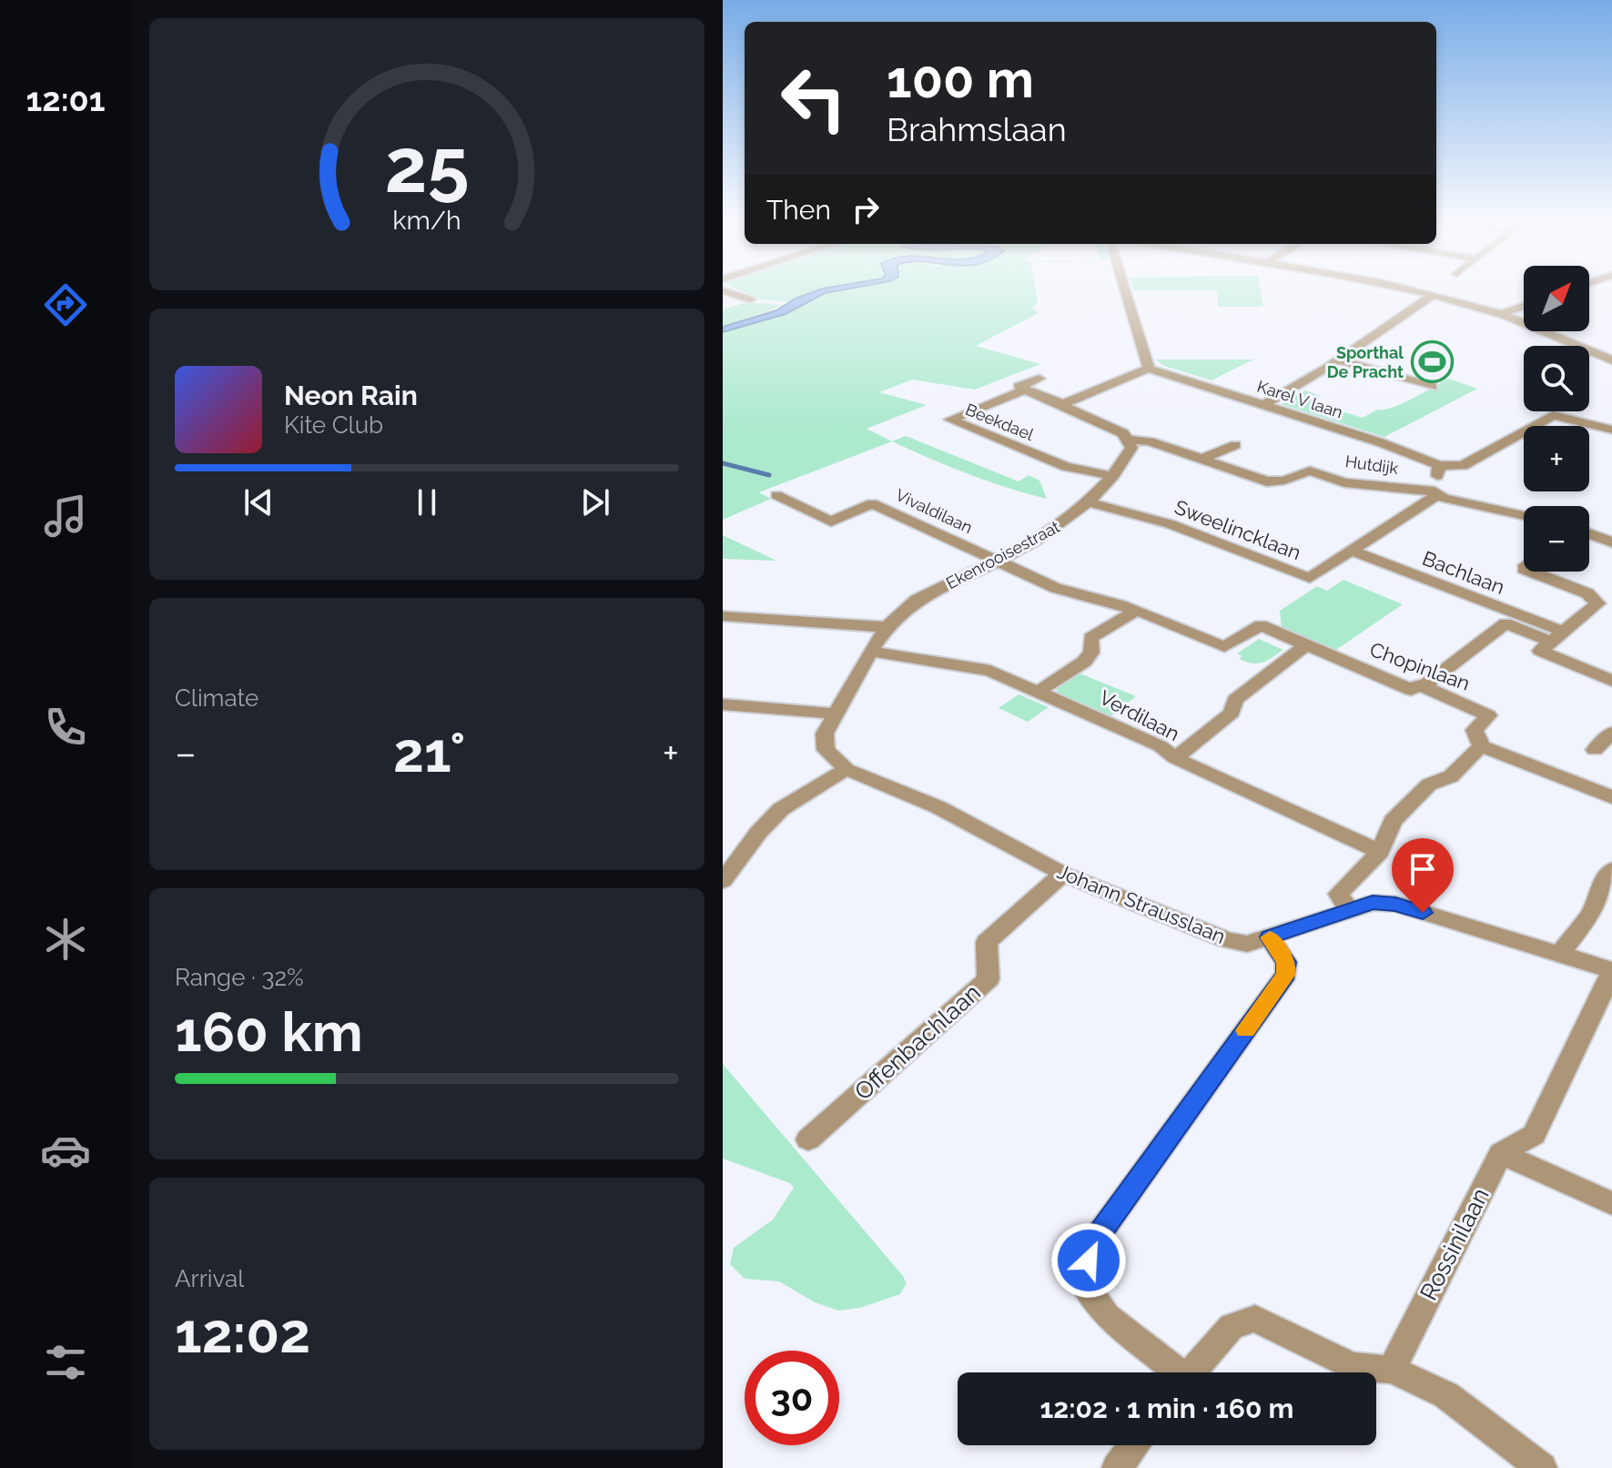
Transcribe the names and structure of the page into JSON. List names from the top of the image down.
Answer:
{
  "streets": {
    "street": [
      "Karel V laan",
      "Beekdael",
      "Hutdijk",
      "Vivaldilaan",
      "Sweelincklaan",
      "Ekenrooisestraat",
      "Bachlaan",
      "Chopinlaan",
      "Verdilaan",
      "Johann Strausslaan",
      "Offenbachlaan",
      "Rossinilaan"
    ]
  },
  "crossings": [
    ["Beekdael", "Ekenrooisestraat"],
    ["Hutdijk", "Sweelincklaan"],
    ["Hutdijk", "Ekenrooisestraat"],
    ["Vivaldilaan", "Ekenrooisestraat"],
    ["Vivaldilaan", "Chopinlaan"],
    ["Sweelincklaan", "Ekenrooisestraat"],
    ["Sweelincklaan", "Bachlaan"],
    ["Ekenrooisestraat", "Chopinlaan"],
    ["Ekenrooisestraat", "Johann Strausslaan"],
    ["Verdilaan", "Johann Strausslaan"],
    ["Johann Strausslaan", "Offenbachlaan"]
  ],
  "places": {
    "sports": ["Sporthal De Pracht"]
  },
  "north": "top right",
  "page": {
    "tabs": "12:01",
    "turn": ["100 m", "Brahmslaan"],
    "then": "Then",
    "map_buttons": ["+", "−"],
    "song": ["Neon Rain", "Kite Club"],
    "tile": [
      "Climate",
      ["Range · 32%", "160 km"],
      ["Arrival", "12:02"]
    ],
    "heat": ["−", "21°", "+"],
    "limit": "30",
    "trip": "12:02 · 1 min · 160 m",
    "gauge": ["25", "km/h"]
  }
}
